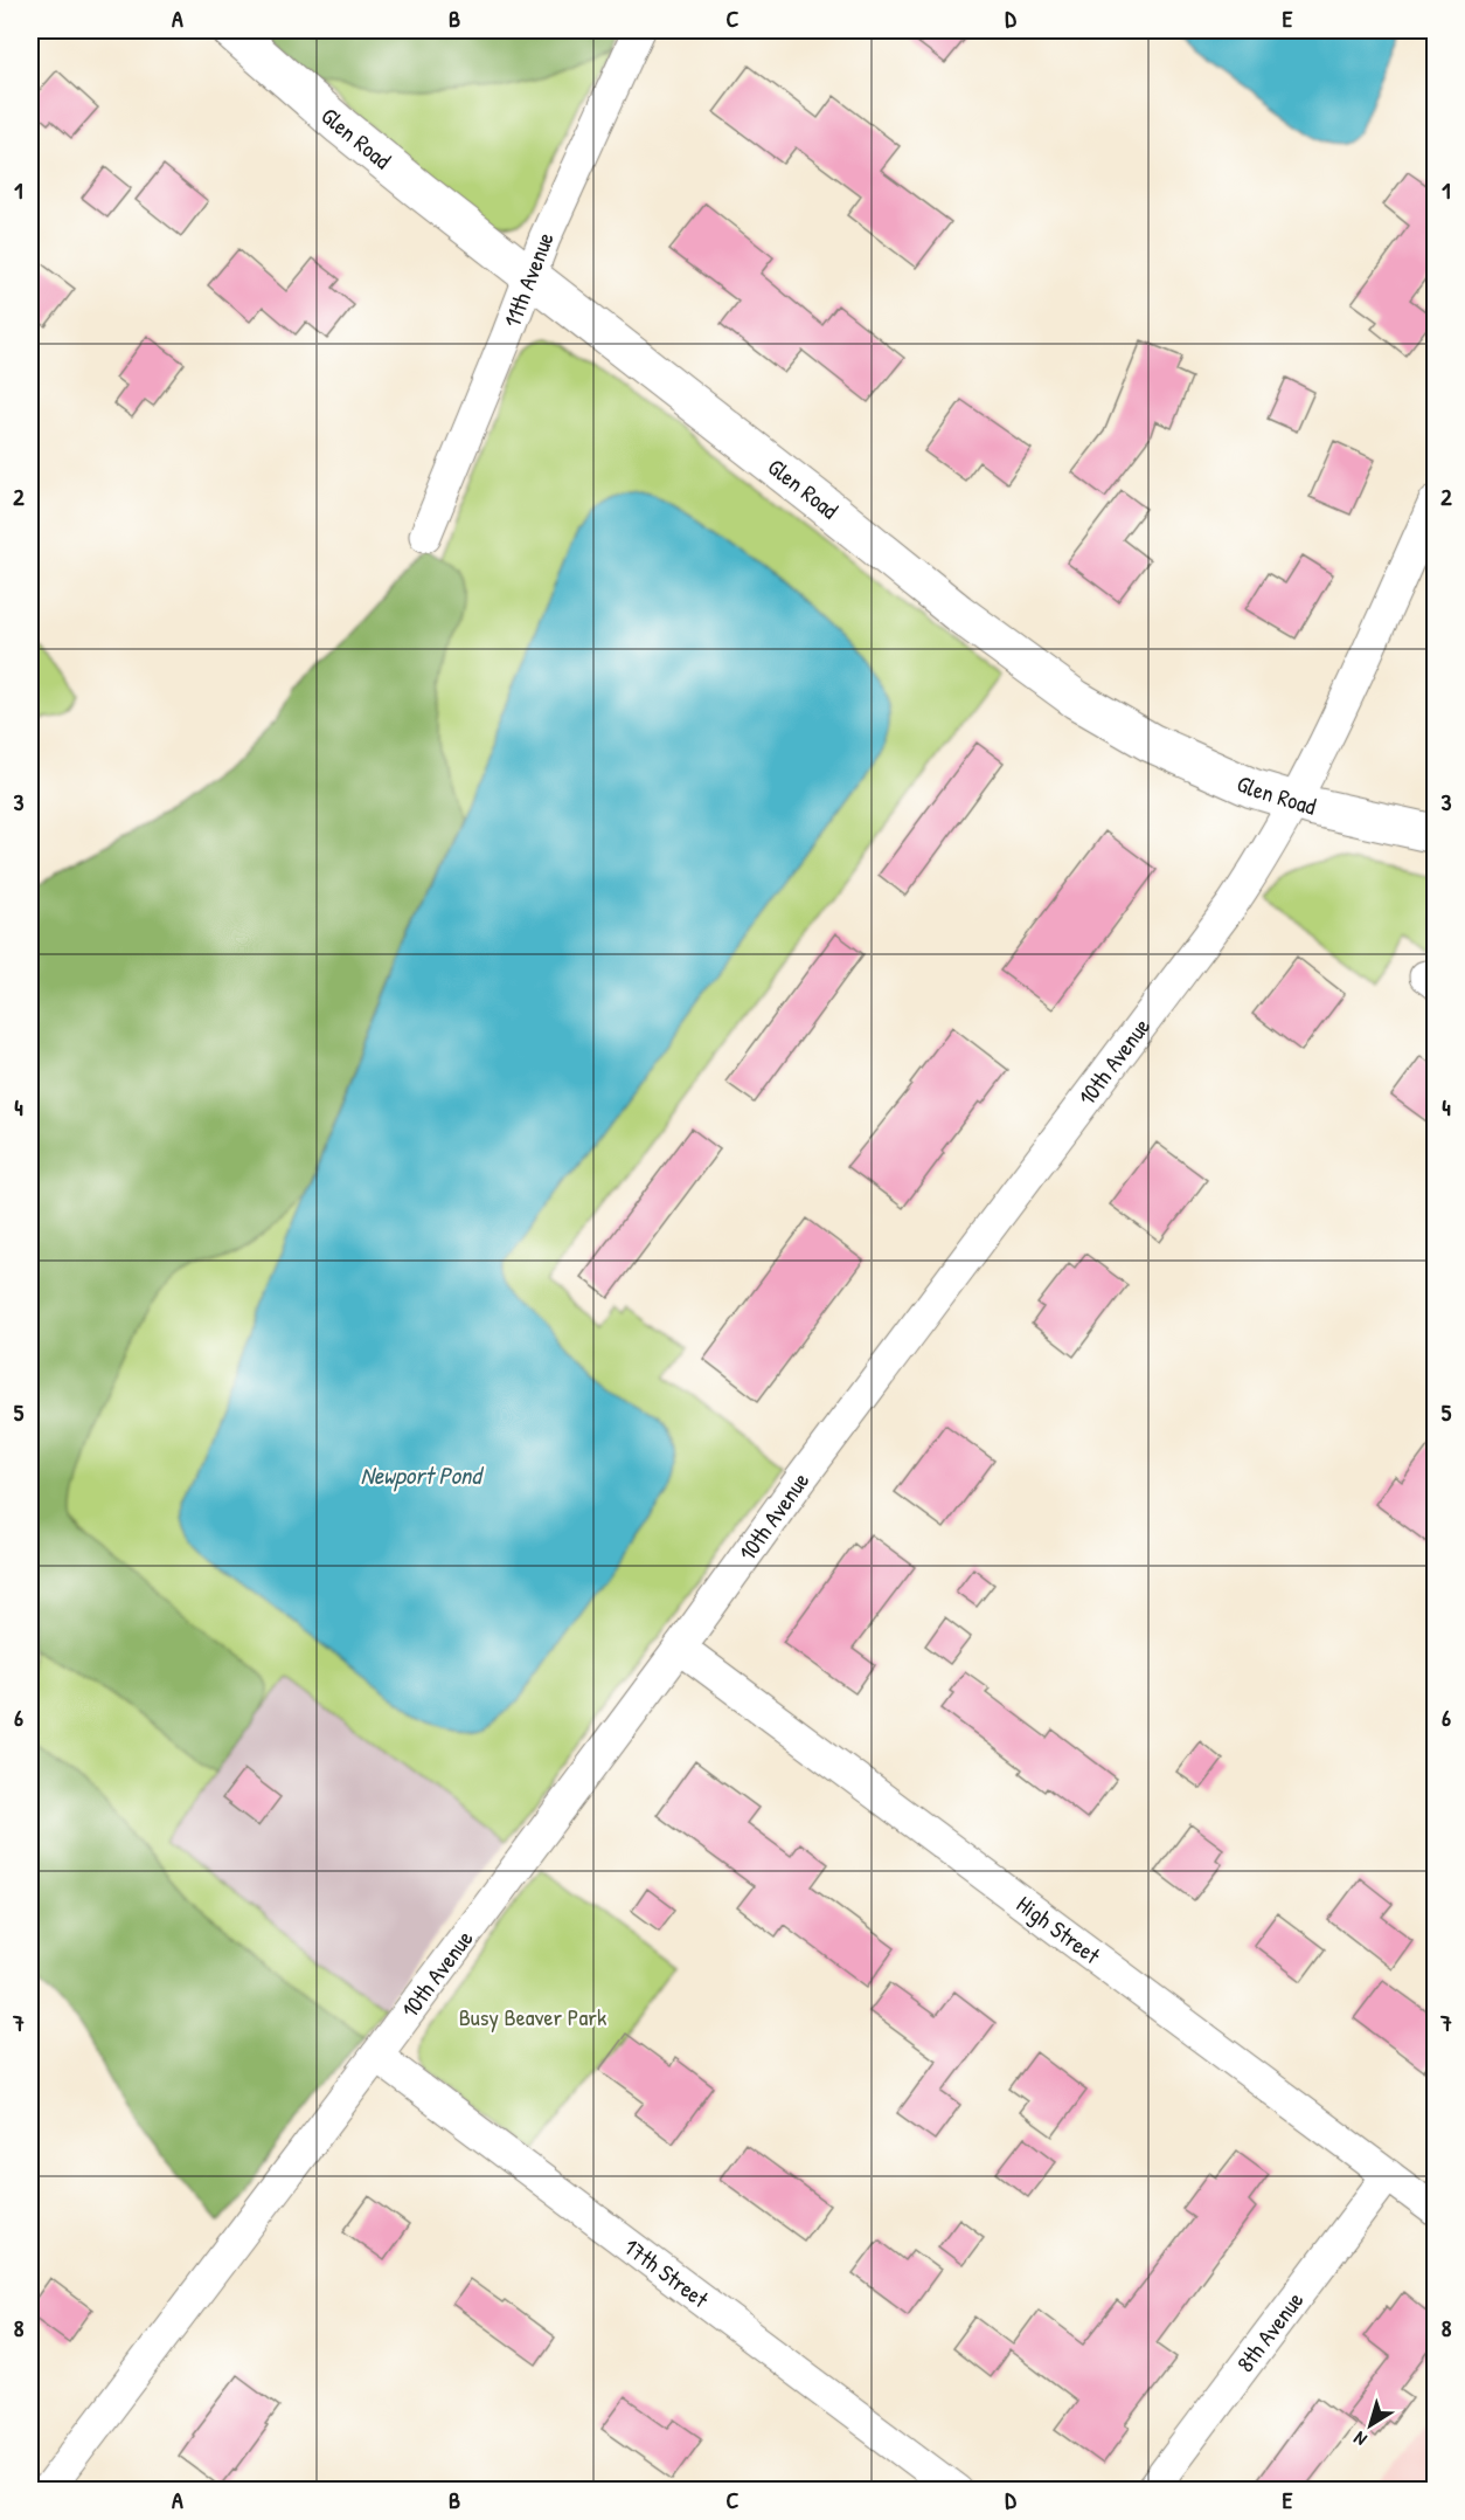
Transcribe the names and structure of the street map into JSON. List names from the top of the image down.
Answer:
{
  "streets": {
    "street": [
      "Glen Road",
      "11th Avenue",
      "10th Avenue",
      "High Street",
      "17th Street",
      "8th Avenue"
    ]
  },
  "crossings": [
    ["Glen Road", "11th Avenue"],
    ["Glen Road", "10th Avenue"],
    ["10th Avenue", "High Street"],
    ["10th Avenue", "17th Street"],
    ["High Street", "8th Avenue"]
  ],
  "water": ["Newport Pond"],
  "parks": ["Busy Beaver Park"],
  "north": "bottom left",
  "grid": {
    "columns": [
      "A",
      "B",
      "C",
      "D",
      "E"
    ],
    "rows": [
      "1",
      "2",
      "3",
      "4",
      "5",
      "6",
      "7",
      "8"
    ]
  }
}
